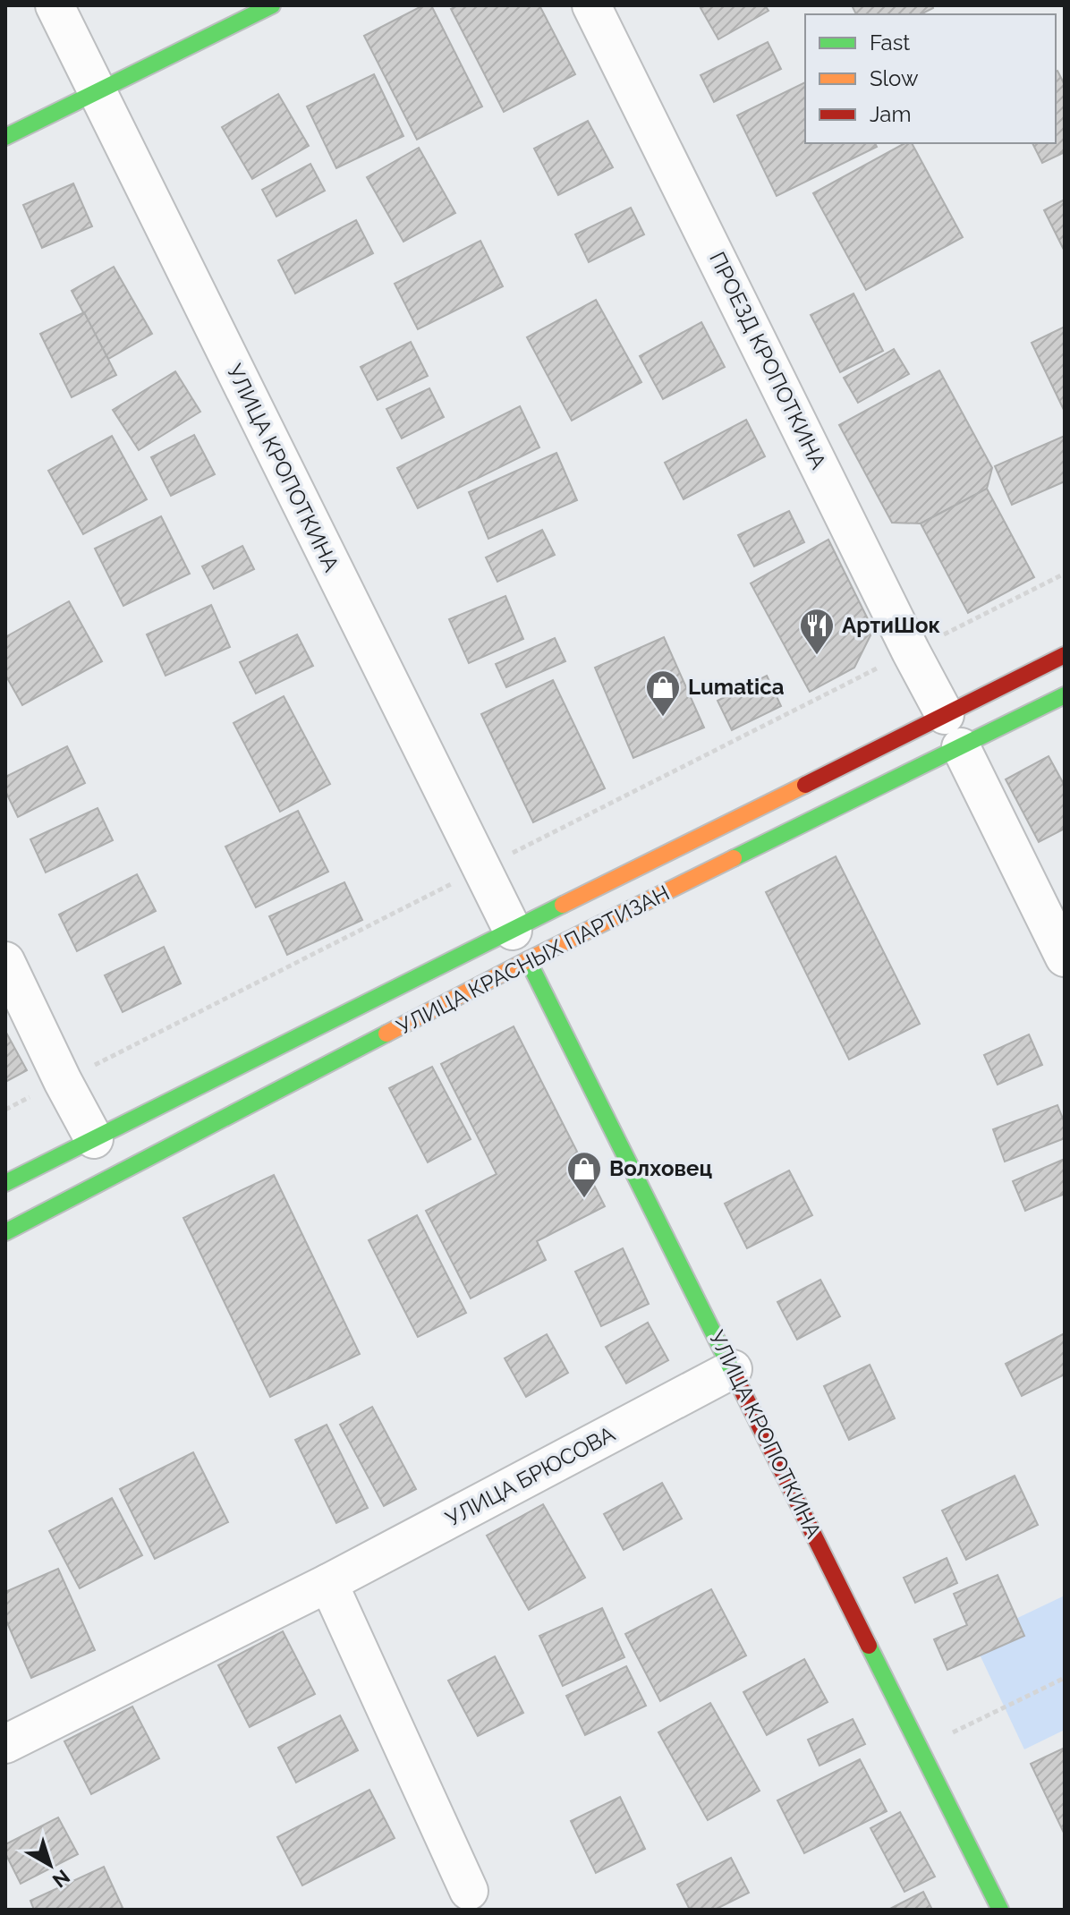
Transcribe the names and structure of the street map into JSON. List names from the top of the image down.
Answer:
{
  "streets": {
    "main road": ["УЛИЦА КРОПОТКИНА", "УЛИЦА КРАСНЫХ ПАРТИЗАН"],
    "street": ["ПРОЕЗД КРОПОТКИНА", "УЛИЦА БРЮСОВА"]
  },
  "crossings": [
    ["ПРОЕЗД КРОПОТКИНА", "УЛИЦА КРАСНЫХ ПАРТИЗАН"],
    ["УЛИЦА КРОПОТКИНА", "УЛИЦА КРАСНЫХ ПАРТИЗАН"],
    ["УЛИЦА КРОПОТКИНА", "УЛИЦА БРЮСОВА"]
  ],
  "places": {
    "restaurant": ["АртиШок"],
    "shop": ["Lumatica", "Волховец"]
  },
  "legend": ["Fast", "Slow", "Jam"],
  "north": "bottom right"
}
